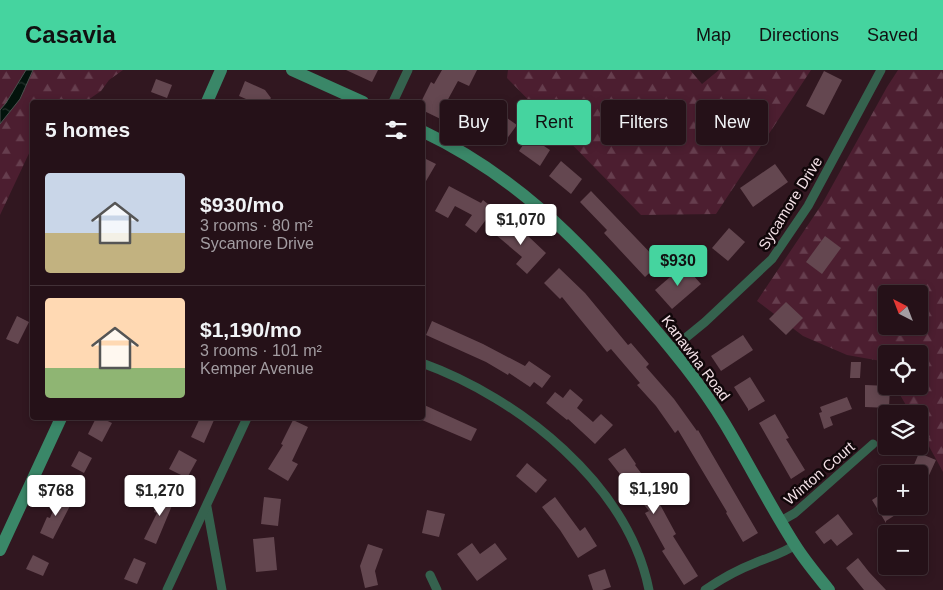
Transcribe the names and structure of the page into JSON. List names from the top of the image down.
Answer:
{
  "streets": {
    "street": ["Sycamore Drive", "Kanawha Road", "Winton Court"]
  },
  "crossings": [
    ["Sycamore Drive", "Kanawha Road"],
    ["Kanawha Road", "Winton Court"]
  ],
  "north": "top left",
  "page": {
    "header": "Casavia",
    "nav": ["Map", "Directions", "Saved"],
    "chip": [
      "Buy",
      "Rent",
      "Filters",
      "New"
    ],
    "heading": "5 homes",
    "list": [
      {
        "name": "$930/mo",
        "note": "3 rooms · 80 m² · Sycamore Drive"
      },
      {
        "name": "$1,190/mo",
        "note": "3 rooms · 101 m² · Kemper Avenue"
      }
    ],
    "price": [
      "$1,070",
      "$930",
      "$1,190",
      "$768",
      "$1,270"
    ],
    "map_buttons": ["+", "−"]
  }
}
